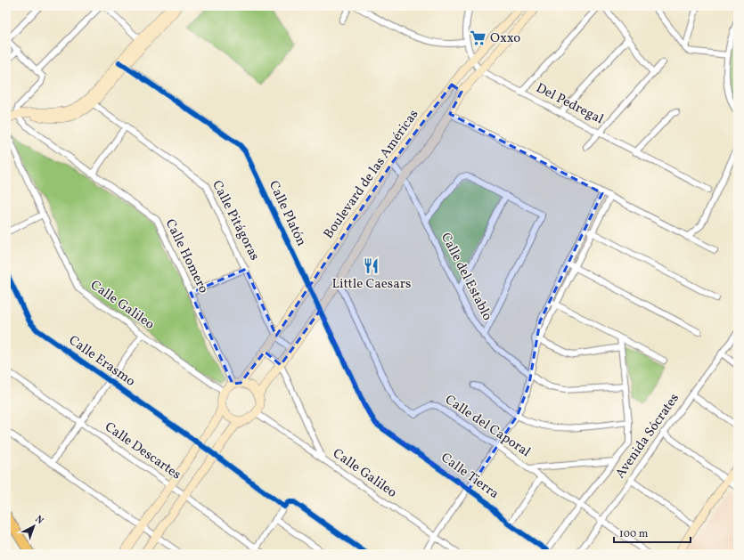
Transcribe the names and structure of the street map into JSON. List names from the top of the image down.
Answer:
{
  "streets": {
    "main road": ["Boulevard de las Américas"],
    "street": [
      "Del Pedregal",
      "Calle Platón",
      "Calle Pitágoras",
      "Calle Homero",
      "Calle del Establo",
      "Calle Galileo",
      "Calle Erasmo",
      "Calle del Caporal",
      "Avenida Sócrates",
      "Calle Descartes",
      "Calle Tierra"
    ]
  },
  "crossings": [
    ["Del Pedregal", "Boulevard de las Américas"],
    ["Boulevard de las Américas", "Calle Platón"],
    ["Boulevard de las Américas", "Calle Pitágoras"],
    ["Boulevard de las Américas", "Calle Homero"],
    ["Boulevard de las Américas", "Calle del Establo"],
    ["Boulevard de las Américas", "Calle Galileo"],
    ["Boulevard de las Américas", "Calle del Caporal"],
    ["Calle Platón", "Calle Tierra"],
    ["Calle Homero", "Calle Galileo"],
    ["Calle del Caporal", "Avenida Sócrates"]
  ],
  "places": {
    "supermarket": ["Oxxo"],
    "restaurant": ["Little Caesars"]
  },
  "scale_bar": "100 m",
  "north": "top right"
}
